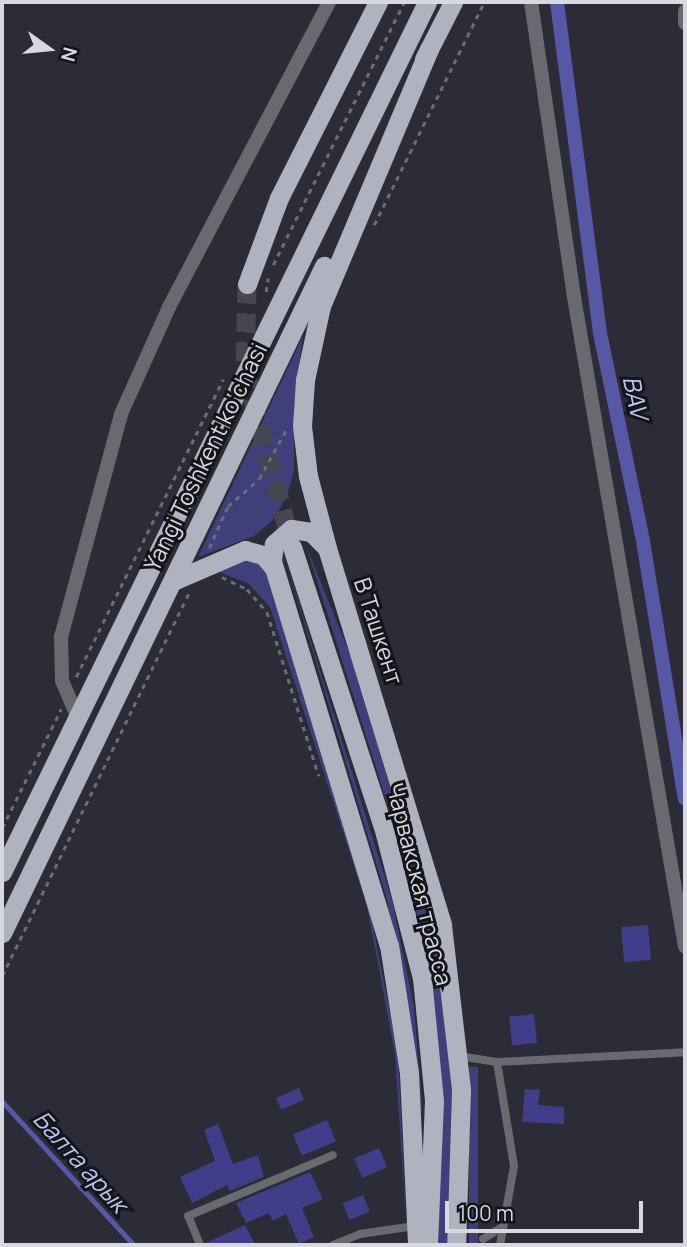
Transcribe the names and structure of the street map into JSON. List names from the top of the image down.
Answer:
{
  "streets": {
    "highway": ["Yangi Toshkent ko‘chasi", "В Ташкент", "Чарвакская трасса"]
  },
  "crossings": [
    ["Yangi Toshkent ko‘chasi", "В Ташкент"]
  ],
  "water": ["BAV", "Балта арык"],
  "scale_bar": "100 m",
  "north": "right"
}
